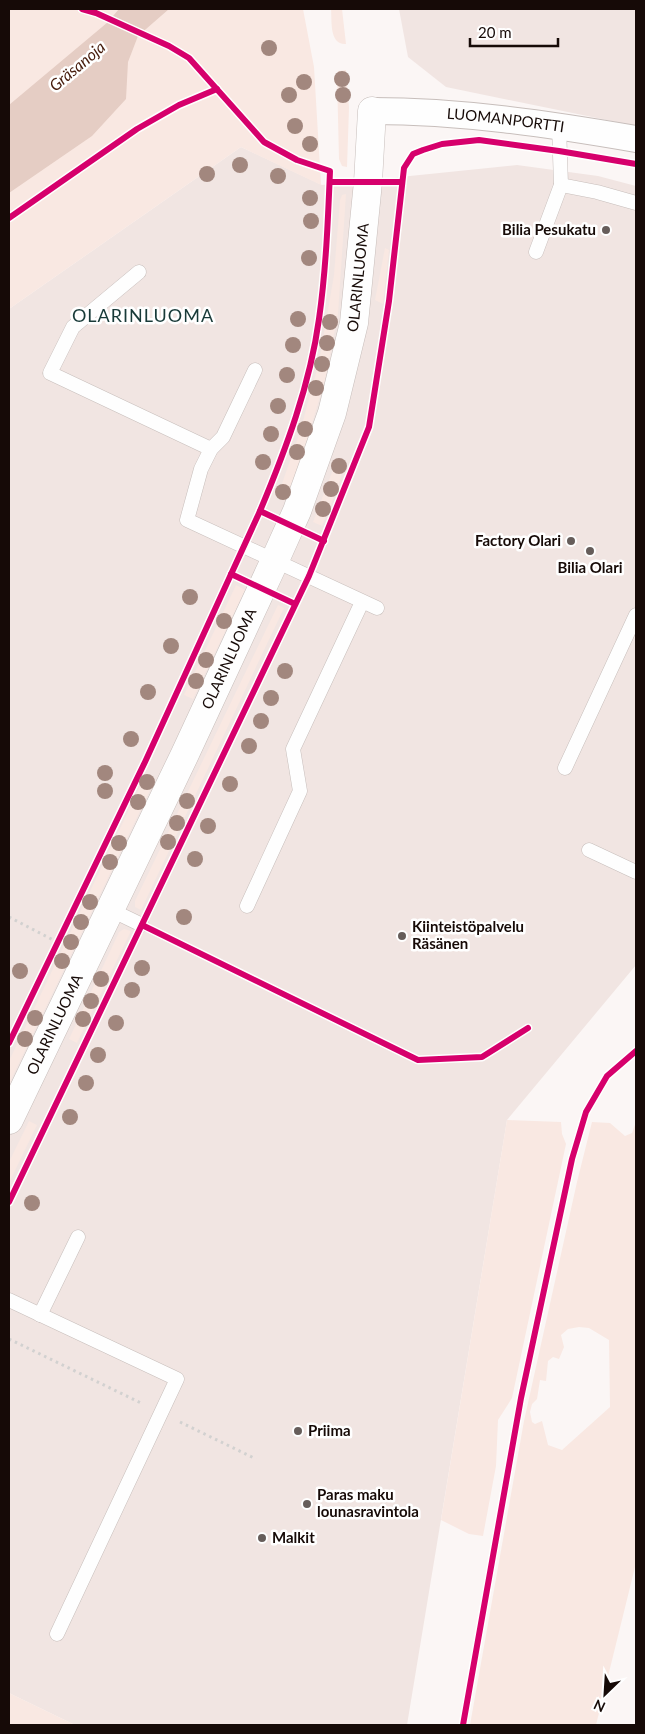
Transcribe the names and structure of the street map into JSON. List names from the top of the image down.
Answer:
{
  "streets": {
    "main road": ["OLARINLUOMA"],
    "street": ["LUOMANPORTTI"]
  },
  "crossings": [
    ["LUOMANPORTTI", "OLARINLUOMA"]
  ],
  "districts": ["OLARINLUOMA"],
  "water": ["Gräsanoja"],
  "places": [
    "Bilia Pesukatu",
    "Factory Olari",
    "Bilia Olari",
    "Kiinteistöpalvelu Räsänen",
    "Priima",
    "Paras maku lounasravintola",
    "Malkit"
  ],
  "scale_bar": "20 m",
  "north": "bottom left"
}
